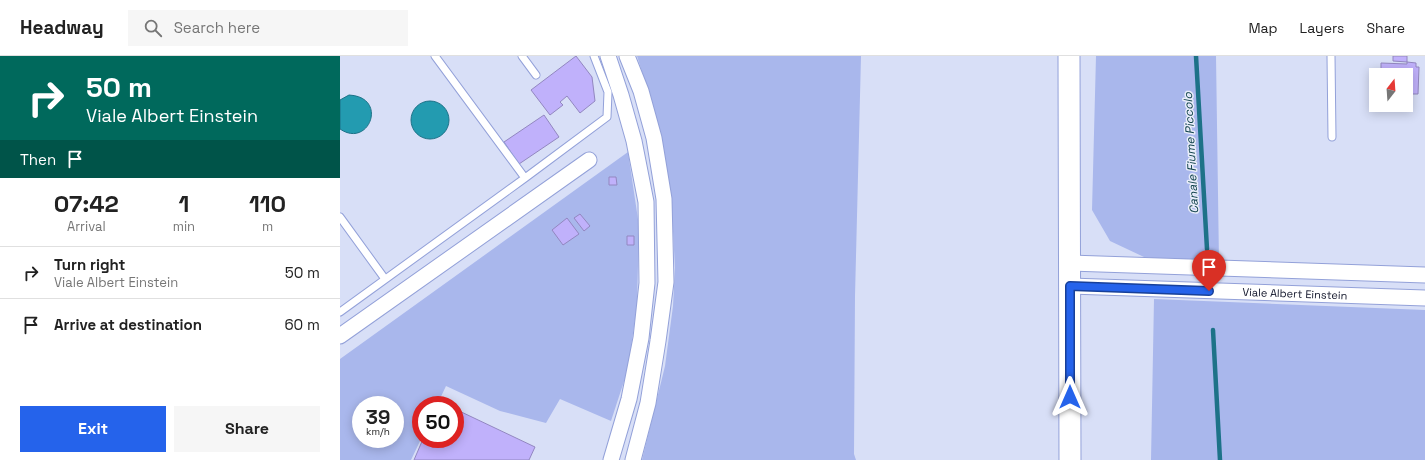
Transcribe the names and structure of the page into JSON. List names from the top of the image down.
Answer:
{
  "streets": {
    "street": ["Viale Albert Einstein"]
  },
  "water": ["Canale Fiume Piccolo"],
  "north": "top",
  "page": {
    "header": "Headway",
    "search": "Search here",
    "nav": ["Map", "Layers", "Share"],
    "turn": ["50 m", "Viale Albert Einstein"],
    "then": "Then",
    "eta": [
      "07:42",
      "Arrival",
      "1",
      "min",
      "110",
      "m"
    ],
    "list": [
      {
        "name": "Turn right",
        "note": "Viale Albert Einstein",
        "value": "50 m"
      },
      {
        "name": "Arrive at destination",
        "value": "60 m"
      }
    ],
    "speed": "39 km/h",
    "limit": "50",
    "buttons": ["Exit", "Share"]
  }
}
